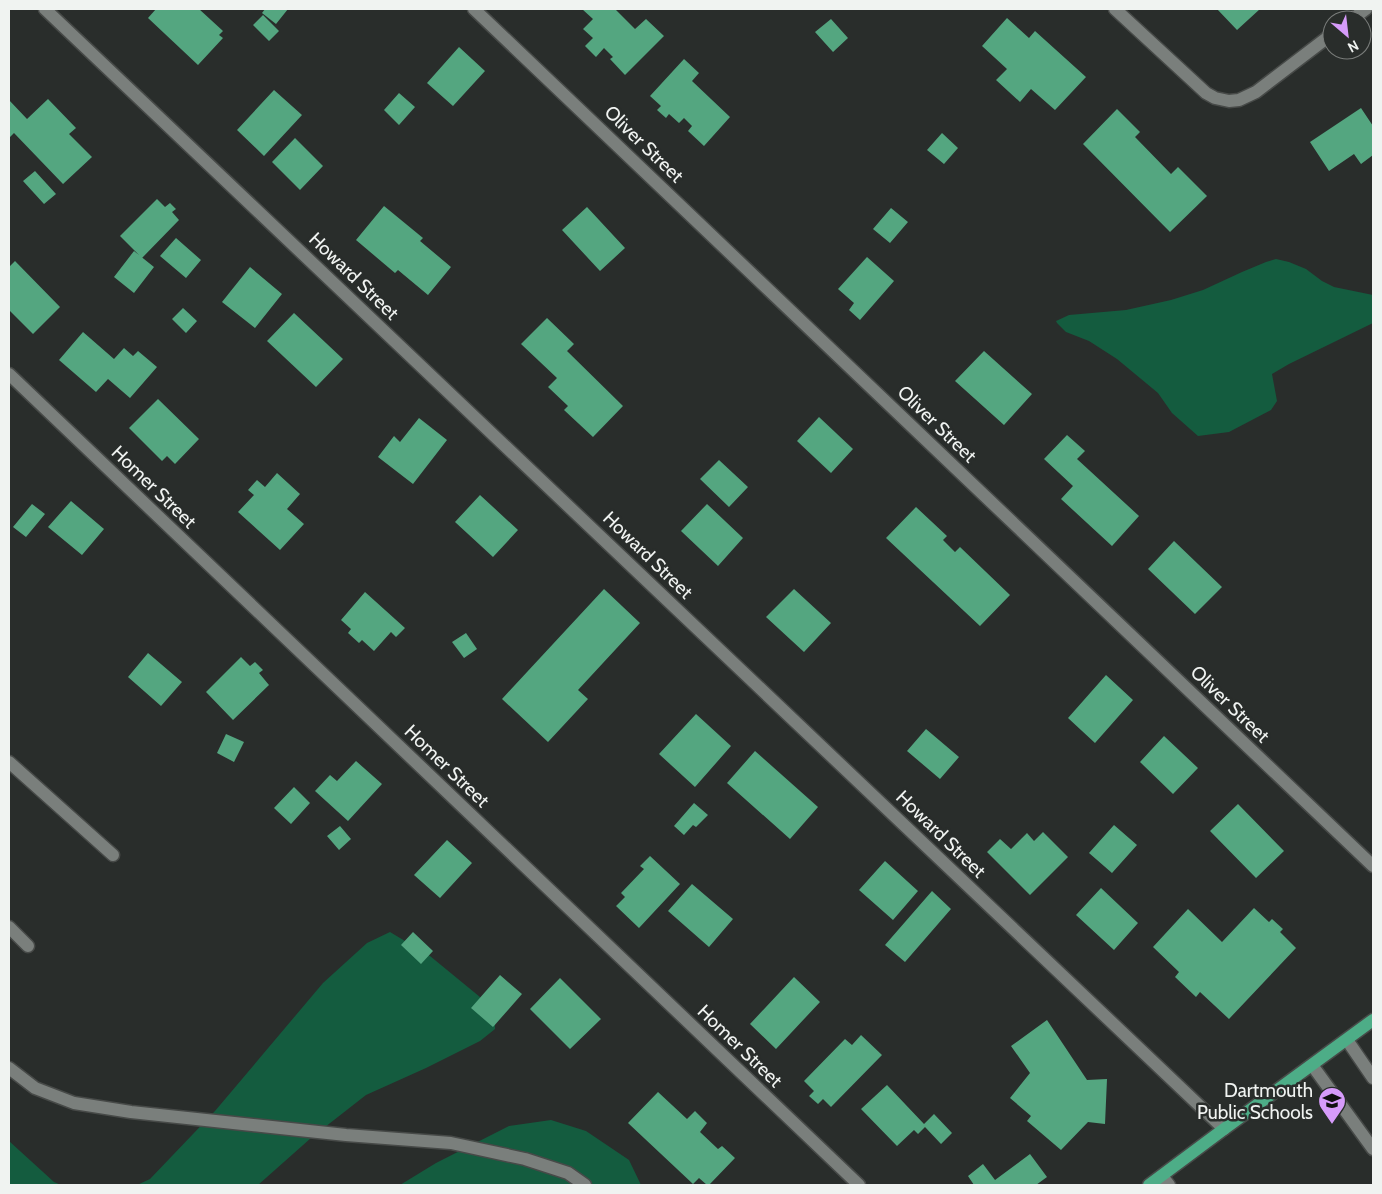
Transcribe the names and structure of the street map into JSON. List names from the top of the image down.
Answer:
{
  "streets": {
    "street": ["Oliver Street", "Howard Street", "Homer Street"]
  },
  "places": {
    "school or university": ["Dartmouth Public Schools"]
  },
  "north": "bottom right"
}
